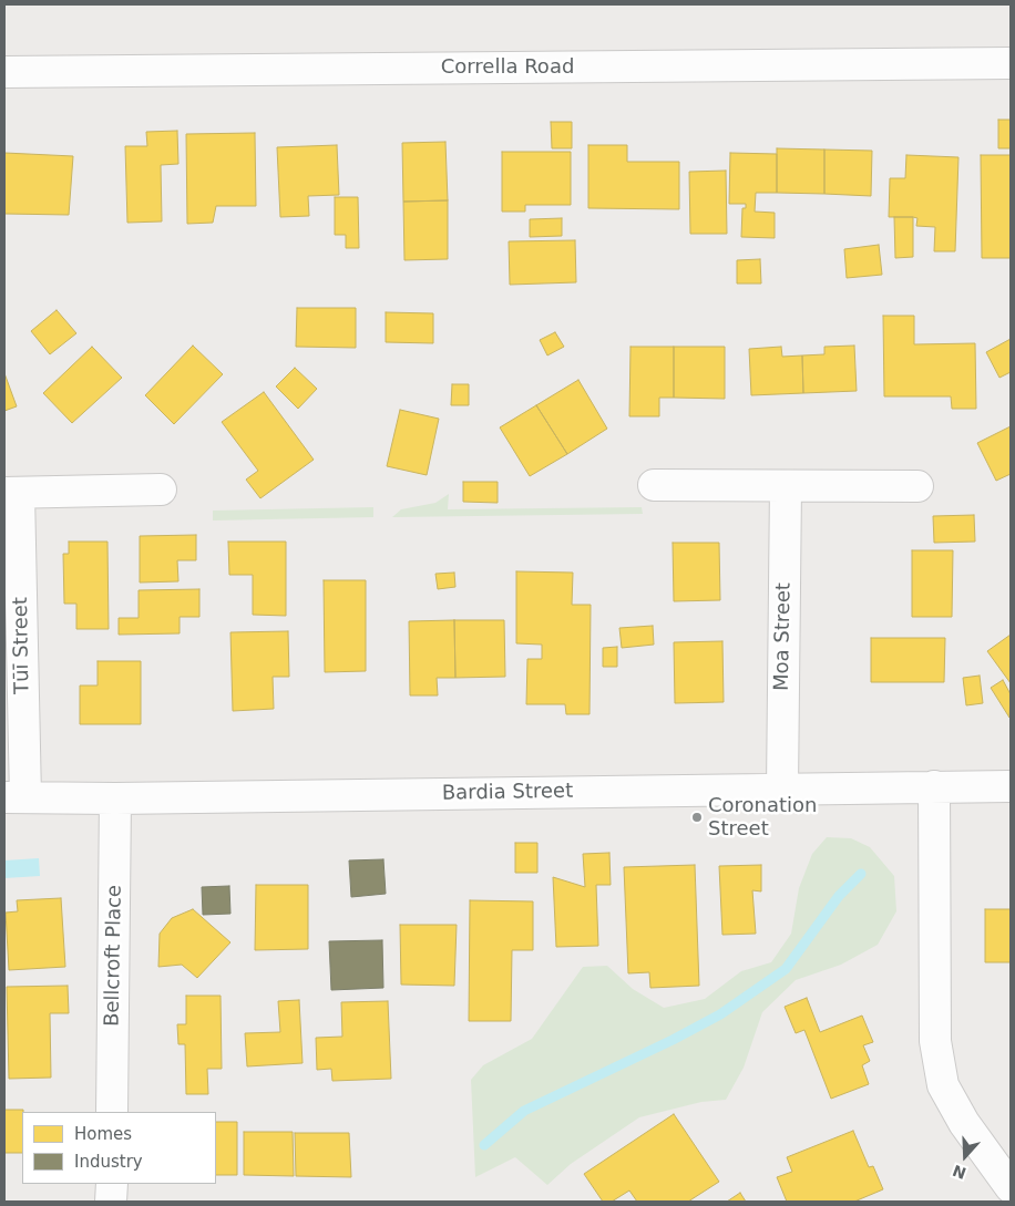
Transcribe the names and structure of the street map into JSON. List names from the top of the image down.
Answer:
{
  "streets": {
    "street": [
      "Corrella Road",
      "Moa Street",
      "Tūī Street",
      "Bardia Street",
      "Bellcroft Place"
    ]
  },
  "crossings": [
    ["Moa Street", "Bardia Street"],
    ["Tūī Street", "Bardia Street"],
    ["Bardia Street", "Bellcroft Place"]
  ],
  "places": ["Coronation Street"],
  "legend": ["Homes", "Industry"],
  "north": "bottom"
}
